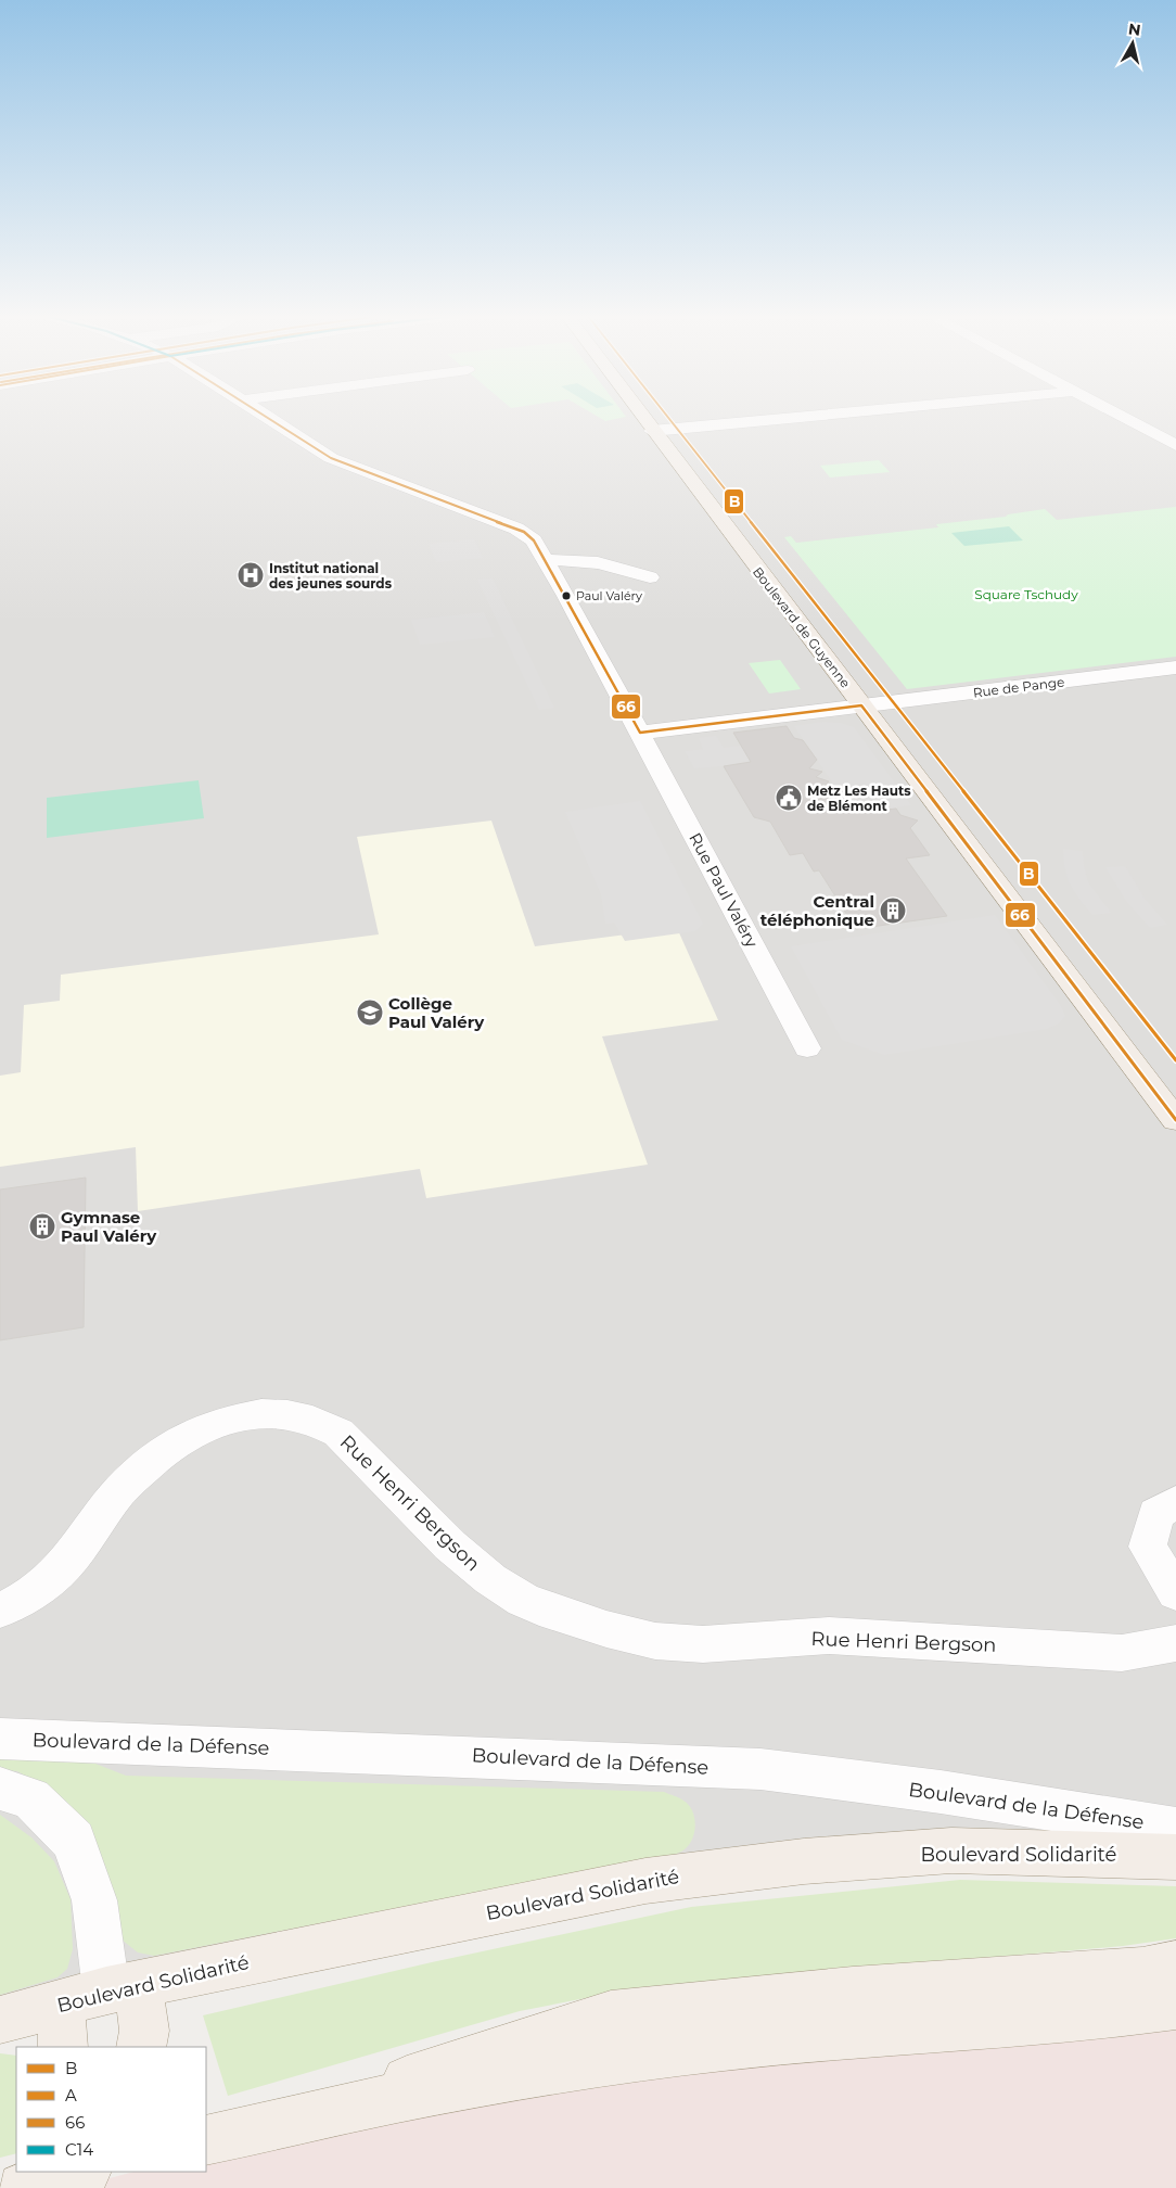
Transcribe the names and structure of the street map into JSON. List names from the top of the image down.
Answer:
{
  "streets": {
    "main road": ["Boulevard de Guyenne", "Boulevard Solidarité"],
    "street": [
      "Rue de Pange",
      "Rue Paul Valéry",
      "Rue Henri Bergson",
      "Boulevard de la Défense"
    ]
  },
  "crossings": [
    ["Boulevard de Guyenne", "Rue de Pange"],
    ["Rue de Pange", "Rue Paul Valéry"]
  ],
  "parks": ["Square Tschudy"],
  "places": {
    "hospital": ["Institut national des jeunes sourds"],
    "other": ["Paul Valéry"],
    "public building": ["Metz Les Hauts de Blémont"],
    "building": ["Central téléphonique", "Gymnase Paul Valéry"],
    "school or university": ["Collège Paul Valéry"]
  },
  "lines": ["transit line B", "transit line 66"],
  "legend": [
    "B",
    "A",
    "66",
    "C14"
  ],
  "north": "top"
}
